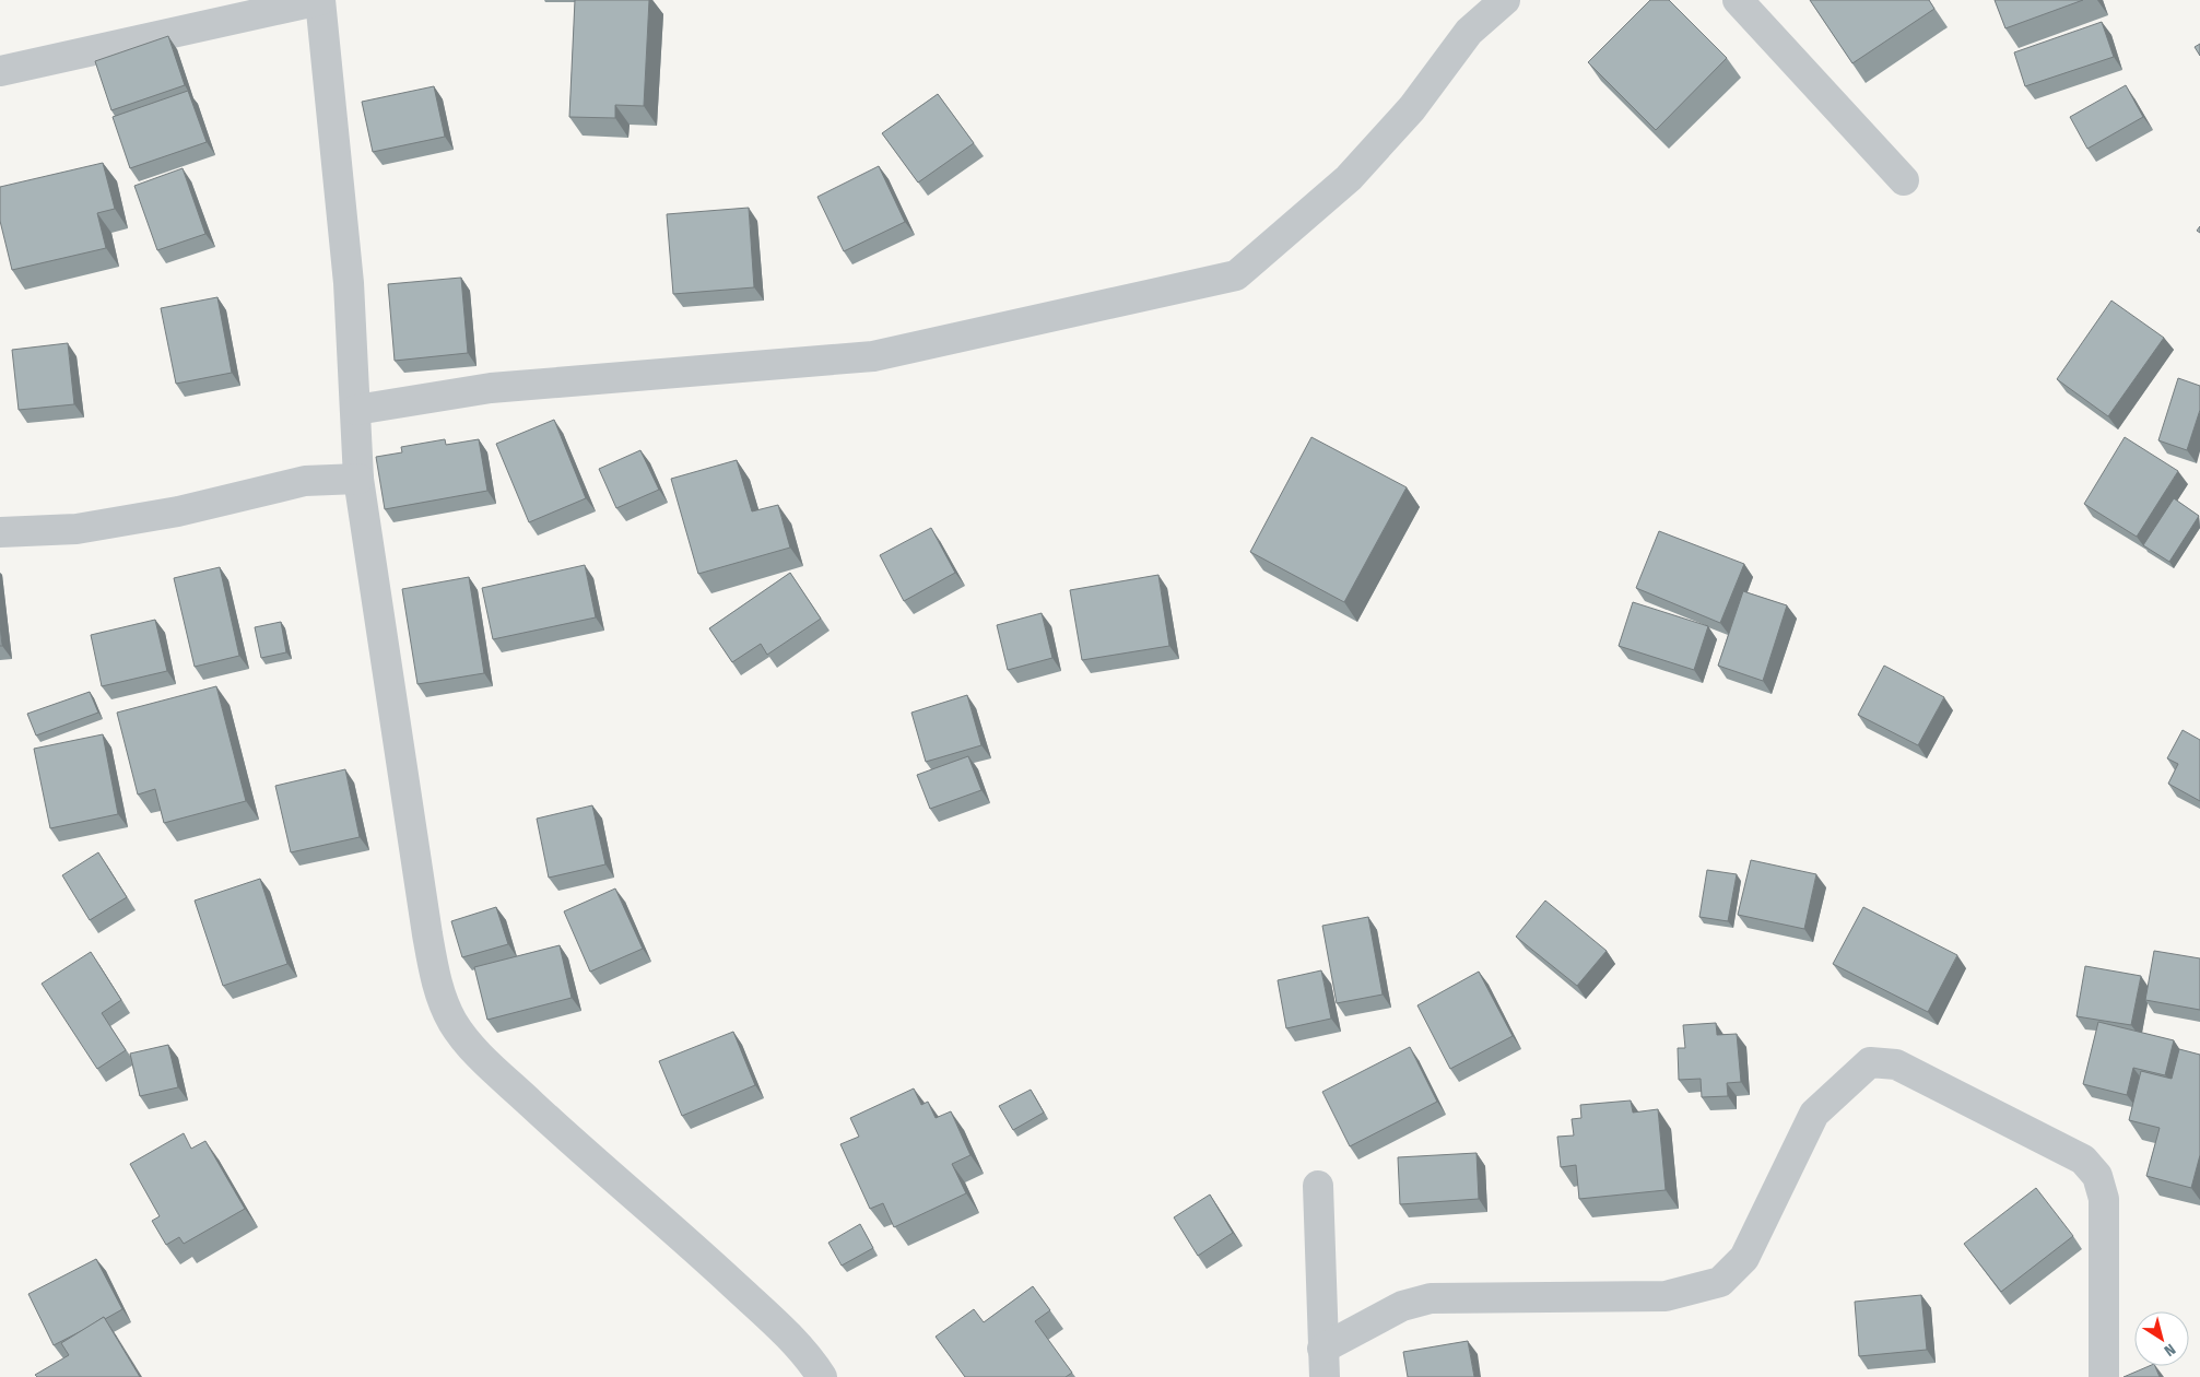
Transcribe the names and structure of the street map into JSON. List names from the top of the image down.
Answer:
{
  "north": "bottom right"
}
